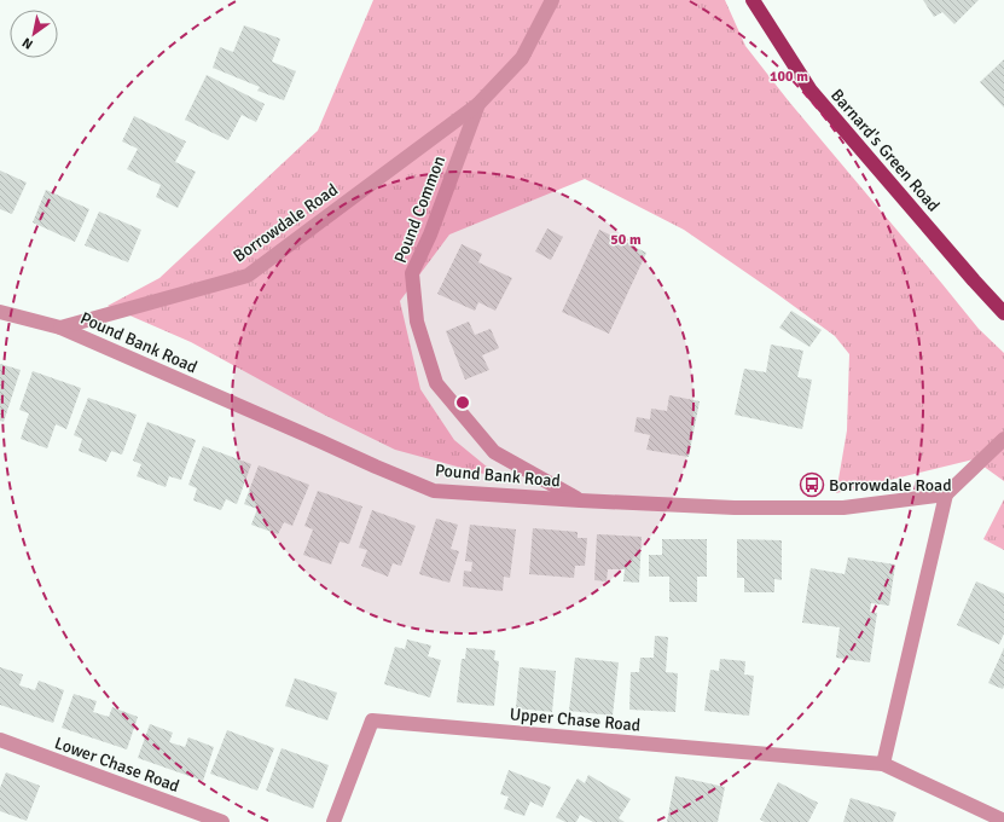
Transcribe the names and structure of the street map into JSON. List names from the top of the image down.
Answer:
{
  "streets": {
    "main road": ["Barnard's Green Road"],
    "street": [
      "Pound Common",
      "Borrowdale Road",
      "Pound Bank Road",
      "Upper Chase Road",
      "Lower Chase Road"
    ]
  },
  "crossings": [
    ["Pound Common", "Borrowdale Road"],
    ["Pound Common", "Pound Bank Road"],
    ["Borrowdale Road", "Pound Bank Road"]
  ],
  "places": {
    "bus stop": ["Borrowdale Road"]
  },
  "north": "bottom left",
  "rings": ["100 m", "50 m"]
}
